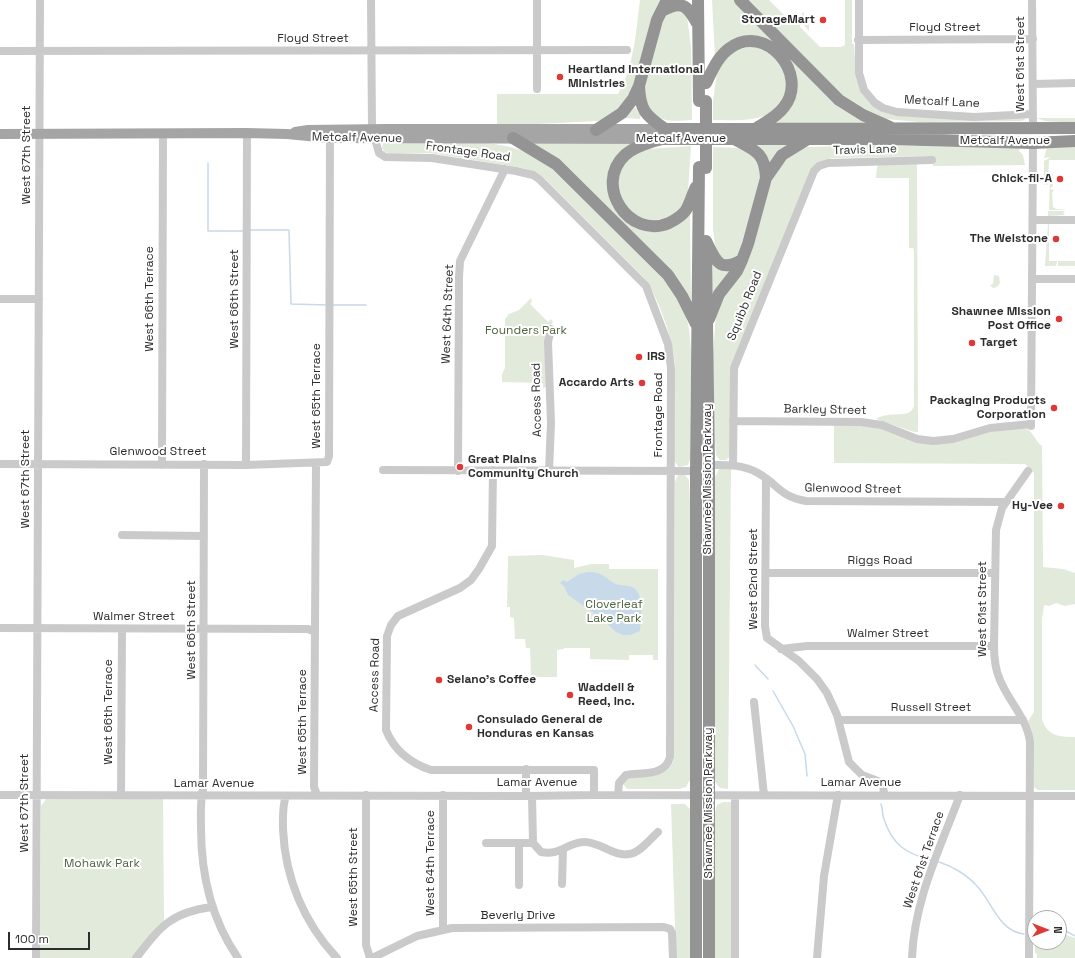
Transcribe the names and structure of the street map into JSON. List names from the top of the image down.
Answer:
{
  "streets": {
    "highway": ["Metcalf Avenue", "Shawnee Mission Parkway"],
    "street": [
      "Floyd Street",
      "West 61st Street",
      "Metcalf Lane",
      "Travis Lane",
      "Frontage Road",
      "West 67th Street",
      "West 66th Terrace",
      "West 66th Street",
      "Squibb Road",
      "West 64th Street",
      "West 65th Terrace",
      "Access Road",
      "Barkley Street",
      "Glenwood Street",
      "Riggs Road",
      "West 62nd Street",
      "Walmer Street",
      "Russell Street",
      "Lamar Avenue",
      "West 61st Terrace",
      "West 64th Terrace",
      "West 65th Street",
      "Beverly Drive"
    ]
  },
  "crossings": [
    ["Floyd Street", "West 61st Street"],
    ["Floyd Street", "Metcalf Lane"],
    ["Floyd Street", "West 67th Street"],
    ["West 61st Street", "Metcalf Lane"],
    ["West 61st Street", "Metcalf Avenue"],
    ["West 61st Street", "Glenwood Street"],
    ["West 61st Street", "Riggs Road"],
    ["West 61st Street", "Walmer Street"],
    ["West 61st Street", "Russell Street"],
    ["West 61st Street", "Lamar Avenue"],
    ["Metcalf Avenue", "Frontage Road"],
    ["Metcalf Avenue", "West 67th Street"],
    ["Metcalf Avenue", "West 66th Terrace"],
    ["Metcalf Avenue", "West 66th Street"],
    ["Metcalf Avenue", "West 65th Terrace"],
    ["Travis Lane", "Squibb Road"],
    ["Frontage Road", "West 64th Street"],
    ["Frontage Road", "Lamar Avenue"],
    ["West 67th Street", "Glenwood Street"],
    ["West 67th Street", "Walmer Street"],
    ["West 67th Street", "Lamar Avenue"],
    ["West 66th Terrace", "Glenwood Street"],
    ["West 66th Terrace", "Walmer Street"],
    ["West 66th Terrace", "Lamar Avenue"],
    ["West 66th Street", "Glenwood Street"],
    ["West 66th Street", "Walmer Street"],
    ["West 66th Street", "Lamar Avenue"],
    ["Squibb Road", "Barkley Street"],
    ["West 65th Terrace", "Glenwood Street"],
    ["West 65th Terrace", "Walmer Street"],
    ["West 65th Terrace", "Lamar Avenue"],
    ["Access Road", "Lamar Avenue"],
    ["Glenwood Street", "Shawnee Mission Parkway"],
    ["Glenwood Street", "West 62nd Street"],
    ["Shawnee Mission Parkway", "Lamar Avenue"],
    ["Riggs Road", "West 62nd Street"],
    ["West 62nd Street", "Walmer Street"],
    ["West 62nd Street", "Russell Street"],
    ["West 62nd Street", "Lamar Avenue"],
    ["Lamar Avenue", "West 61st Terrace"],
    ["Lamar Avenue", "West 64th Terrace"],
    ["Lamar Avenue", "West 65th Street"],
    ["West 64th Terrace", "Beverly Drive"],
    ["West 65th Street", "Beverly Drive"]
  ],
  "parks": ["Founders Park", "Cloverleaf Lake Park", "Mohawk Park"],
  "places": [
    "StorageMart",
    "Heartland International Ministries",
    "Chick-fil-A",
    "The Welstone",
    "Shawnee Mission Post Office",
    "Target",
    "IRS",
    "Accardo Arts",
    "Packaging Products Corporation",
    "Great Plains Community Church",
    "Hy-Vee",
    "Selano's Coffee",
    "Waddell & Reed, Inc.",
    "Consulado General de Honduras en Kansas"
  ],
  "scale_bar": "100 m",
  "north": "right"
}
